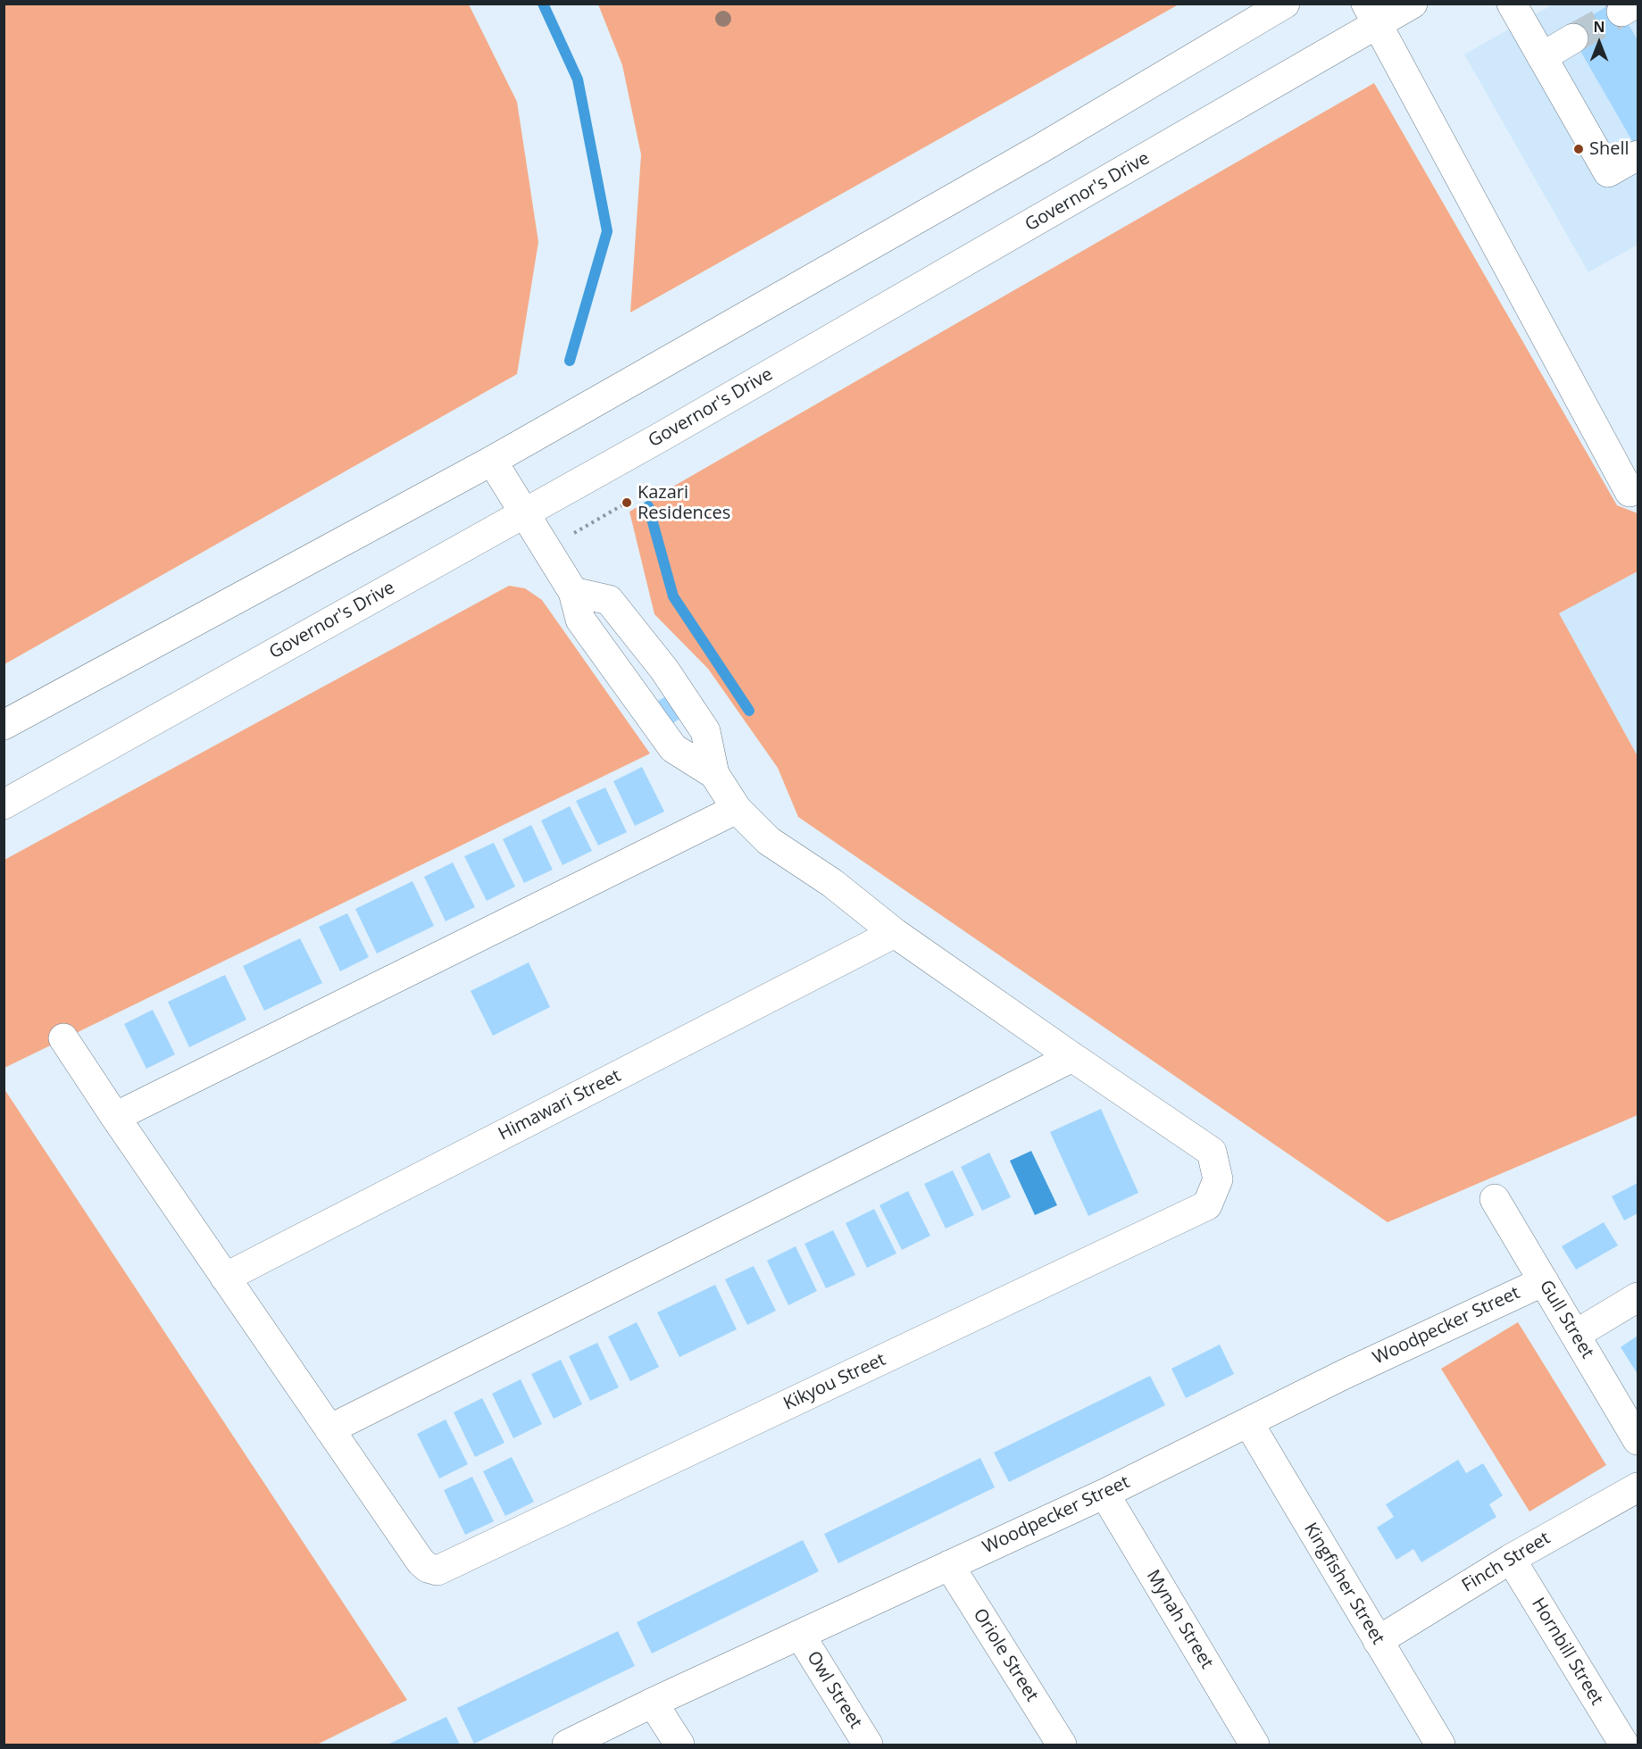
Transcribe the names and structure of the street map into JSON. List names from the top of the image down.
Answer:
{
  "streets": {
    "street": [
      "Governor's Drive",
      "Himawari Street",
      "Gull Street",
      "Woodpecker Street",
      "Kikyou Street",
      "Finch Street",
      "Kingfisher Street",
      "Mynah Street",
      "Hornbill Street",
      "Oriole Street",
      "Owl Street"
    ]
  },
  "crossings": [
    ["Gull Street", "Woodpecker Street"],
    ["Woodpecker Street", "Kingfisher Street"],
    ["Woodpecker Street", "Mynah Street"],
    ["Woodpecker Street", "Oriole Street"],
    ["Woodpecker Street", "Owl Street"],
    ["Finch Street", "Kingfisher Street"],
    ["Finch Street", "Hornbill Street"]
  ],
  "places": ["Shell", "Kazari Residences"],
  "north": "top"
}
